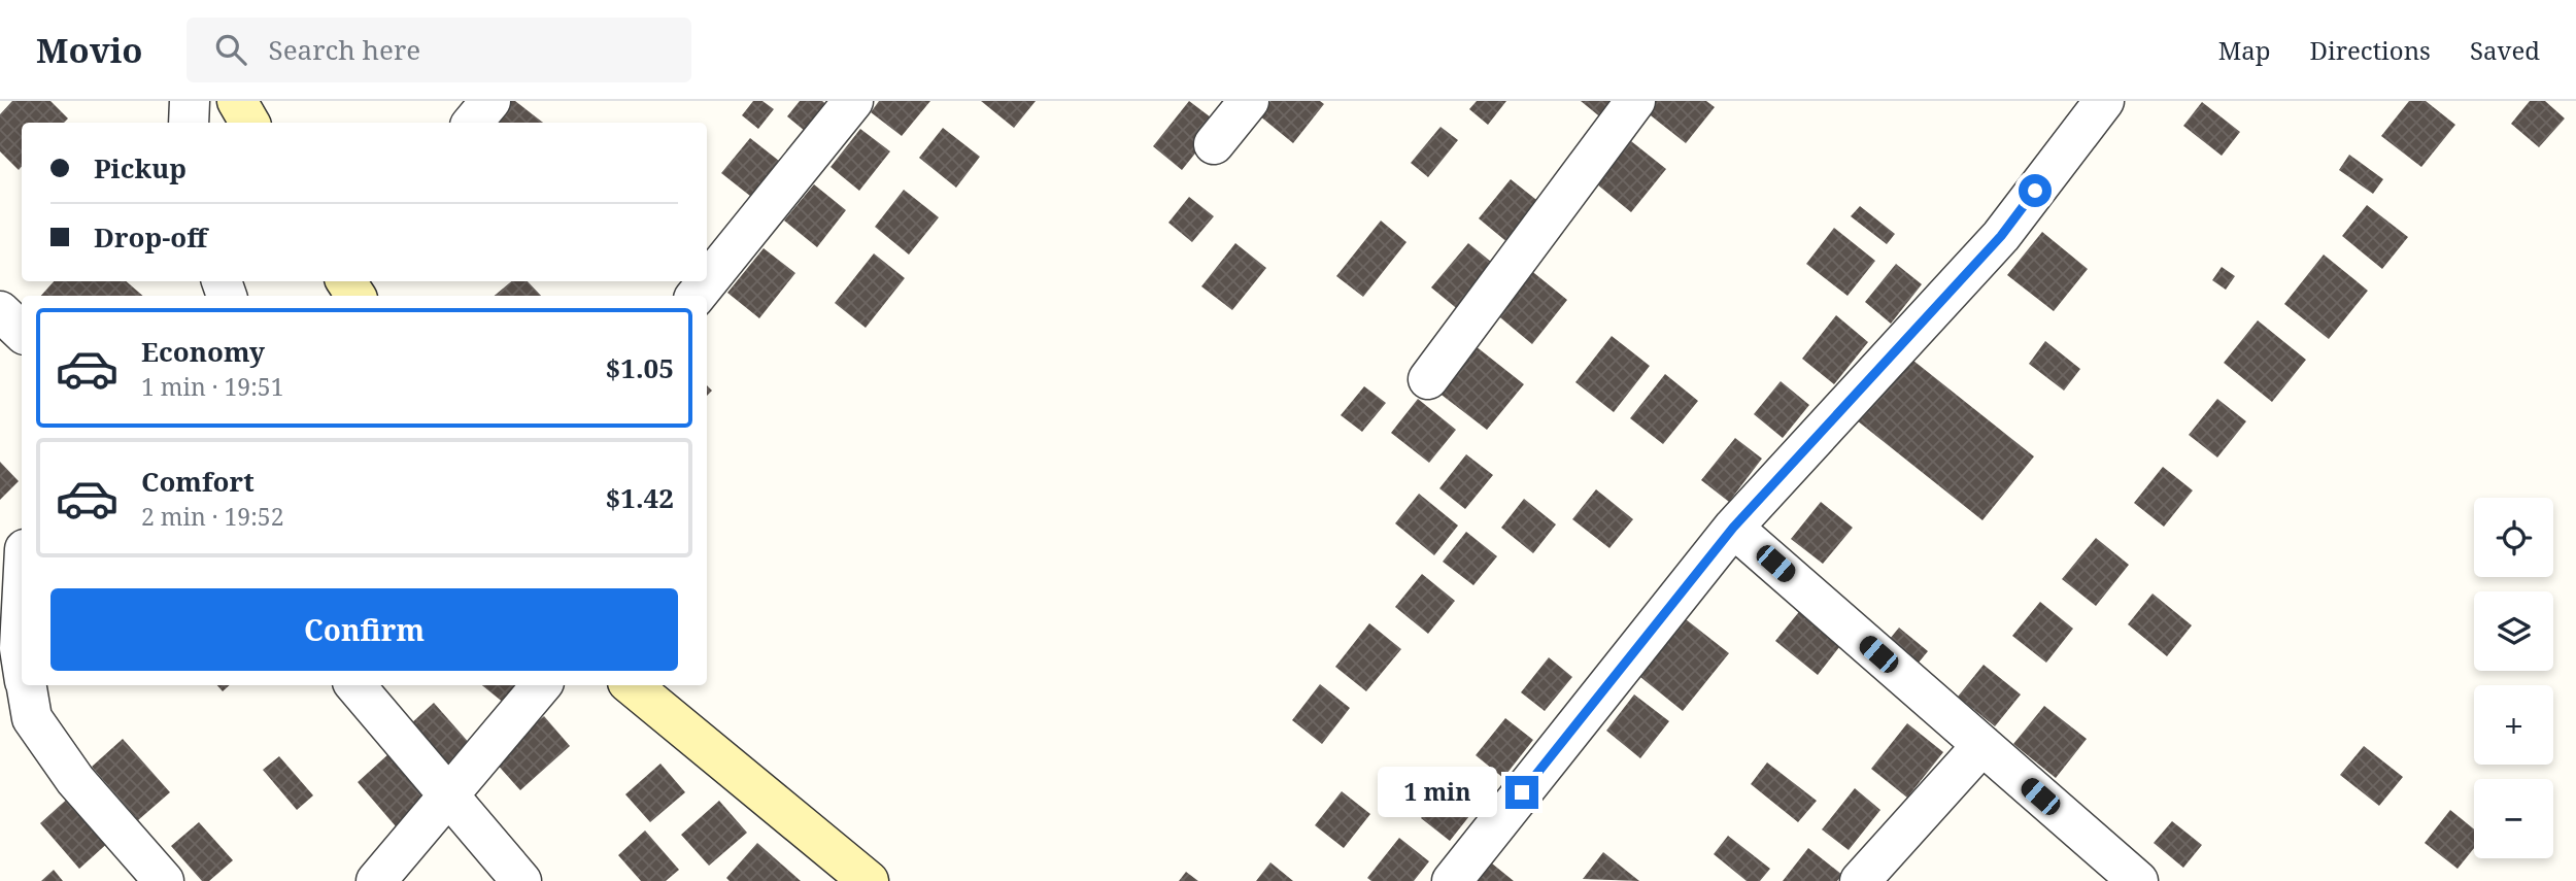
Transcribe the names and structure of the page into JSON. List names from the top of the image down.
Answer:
{
  "page": {
    "header": "Movio",
    "search": "Search here",
    "nav": ["Map", "Directions", "Saved"],
    "banner": ["Pickup", "Drop-off"],
    "list": [
      {
        "name": "Economy",
        "note": "1 min · 19:51",
        "value": "$1.05"
      },
      {
        "name": "Comfort",
        "note": "2 min · 19:52",
        "value": "$1.42"
      }
    ],
    "map_buttons": ["+", "−"],
    "buttons": "Confirm",
    "bubble": "1 min"
  }
}
